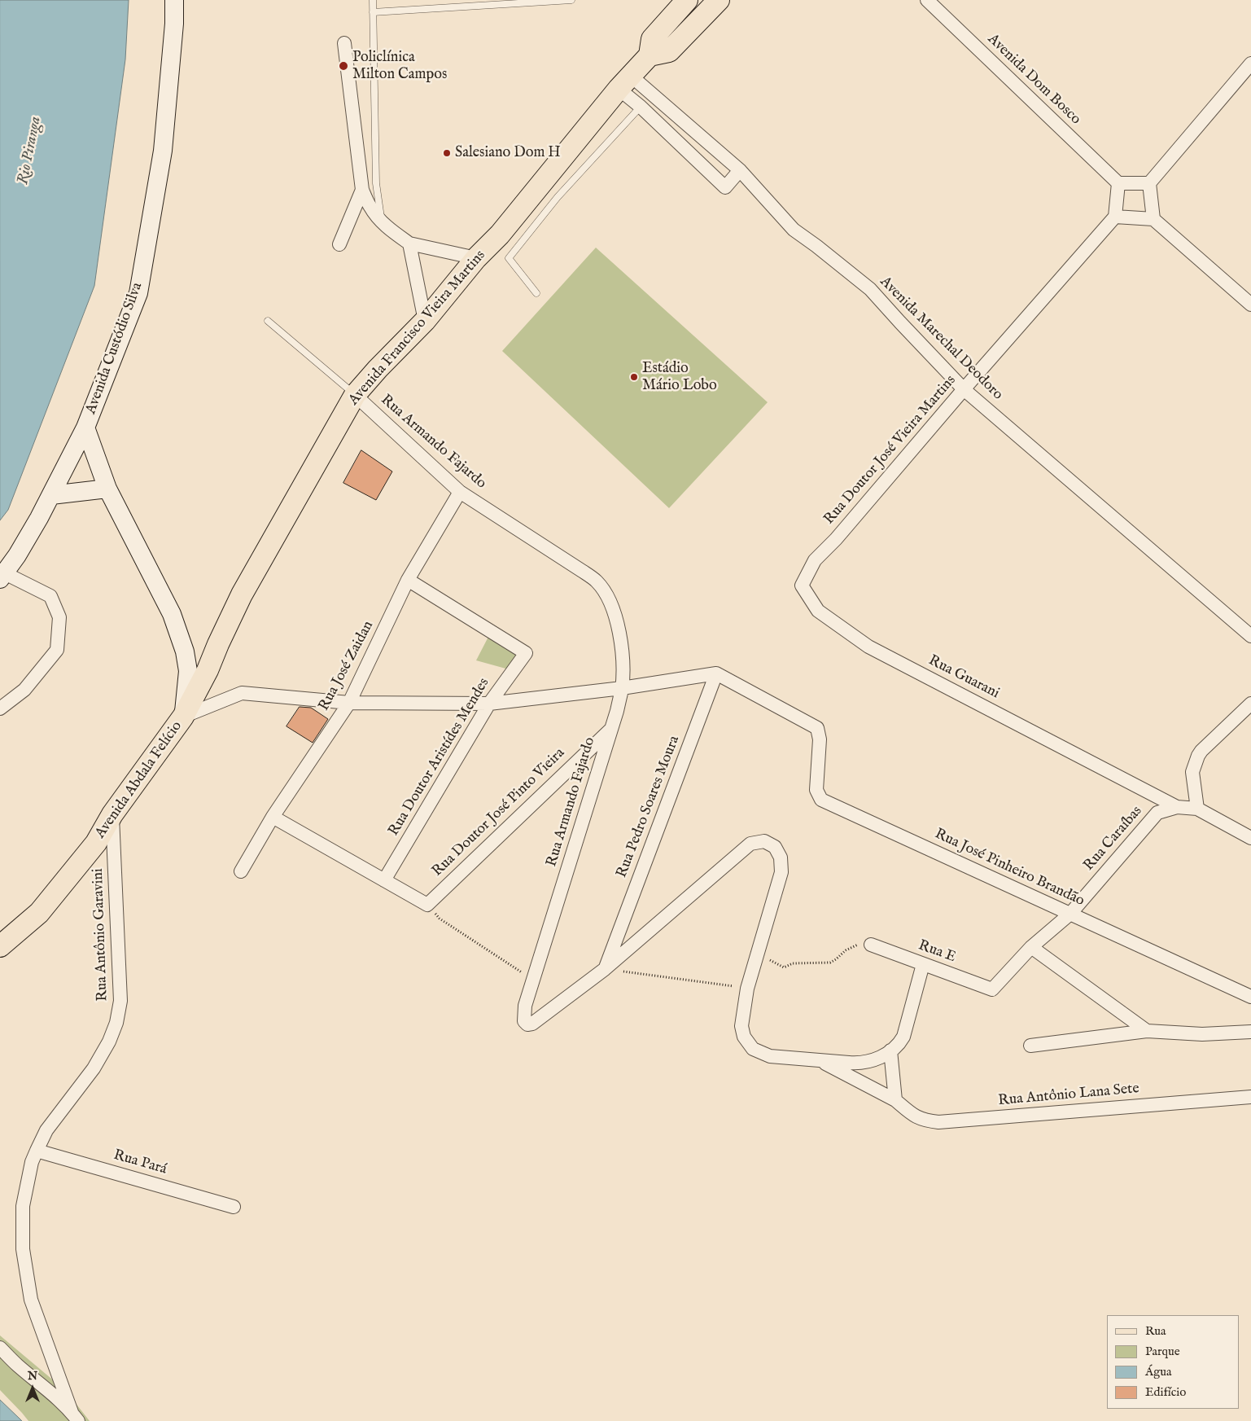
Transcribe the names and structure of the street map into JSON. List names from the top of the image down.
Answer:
{
  "streets": {
    "main road": ["Avenida Francisco Vieira Martins", "Avenida Custódio Silva", "Avenida Abdala Felício"],
    "street": [
      "Avenida Dom Bosco",
      "Avenida Marechal Deodoro",
      "Rua Armando Fajardo",
      "Rua Doutor José Vieira Martins",
      "Rua José Zaidan",
      "Rua Guarani",
      "Rua Doutor Aristídes Mendes",
      "Rua Pedro Soares Moura",
      "Rua Doutor José Pinto Vieira",
      "Rua Caraíbas",
      "Rua José Pinheiro Brandão",
      "Rua Antônio Garavini",
      "Rua E",
      "Rua Antônio Lana Sete",
      "Rua Pará"
    ]
  },
  "crossings": [
    ["Avenida Francisco Vieira Martins", "Avenida Marechal Deodoro"],
    ["Avenida Francisco Vieira Martins", "Rua Armando Fajardo"],
    ["Avenida Francisco Vieira Martins", "Avenida Abdala Felício"],
    ["Avenida Marechal Deodoro", "Rua Doutor José Vieira Martins"],
    ["Avenida Custódio Silva", "Avenida Abdala Felício"],
    ["Rua Armando Fajardo", "Rua José Zaidan"],
    ["Rua Armando Fajardo", "Rua Pedro Soares Moura"],
    ["Rua Armando Fajardo", "Rua Doutor José Pinto Vieira"],
    ["Rua Doutor José Vieira Martins", "Rua Guarani"],
    ["Rua José Zaidan", "Rua Doutor Aristídes Mendes"],
    ["Rua Guarani", "Rua Caraíbas"],
    ["Avenida Abdala Felício", "Rua Antônio Garavini"],
    ["Rua Pedro Soares Moura", "Rua José Pinheiro Brandão"],
    ["Rua Caraíbas", "Rua José Pinheiro Brandão"],
    ["Rua Caraíbas", "Rua E"],
    ["Rua Antônio Garavini", "Rua Pará"]
  ],
  "water": ["Rio Piranga"],
  "places": ["Policlínica Milton Campos", "Salesiano Dom H", "Estádio Mário Lobo"],
  "legend": [
    "Rua",
    "Parque",
    "Água",
    "Edifício"
  ],
  "north": "top"
}
